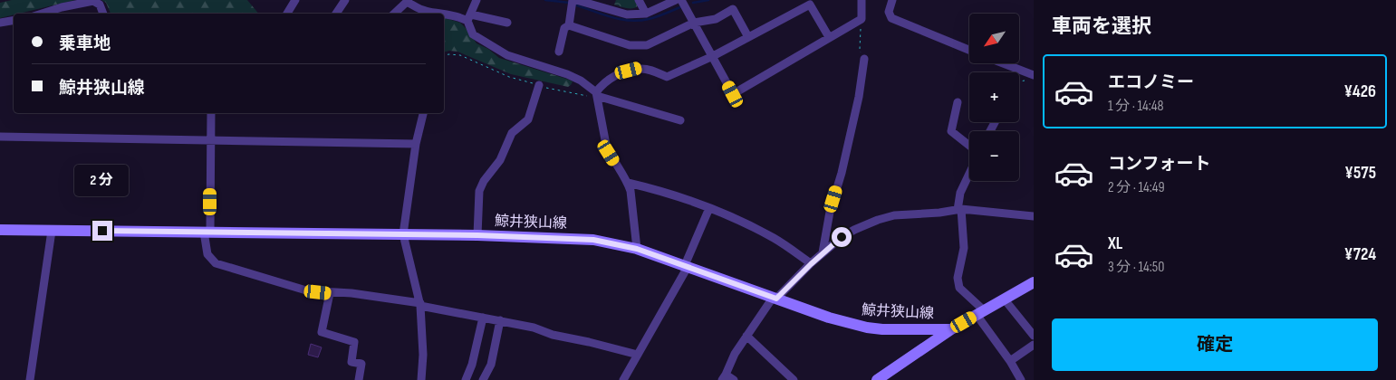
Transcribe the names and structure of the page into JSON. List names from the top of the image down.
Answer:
{
  "streets": {
    "main road": ["鯨井狭山線"]
  },
  "north": "bottom left",
  "page": {
    "heading": "車両を選択",
    "map_buttons": ["+", "−"],
    "banner": ["乗車地", "鯨井狭山線"],
    "list": [
      {
        "name": "エコノミー",
        "note": "1 分 · 14:48",
        "value": "¥426"
      },
      {
        "name": "コンフォート",
        "note": "2 分 · 14:49",
        "value": "¥575"
      },
      {
        "name": "XL",
        "note": "3 分 · 14:50",
        "value": "¥724"
      }
    ],
    "bubble": "2 分",
    "buttons": "確定"
  }
}
